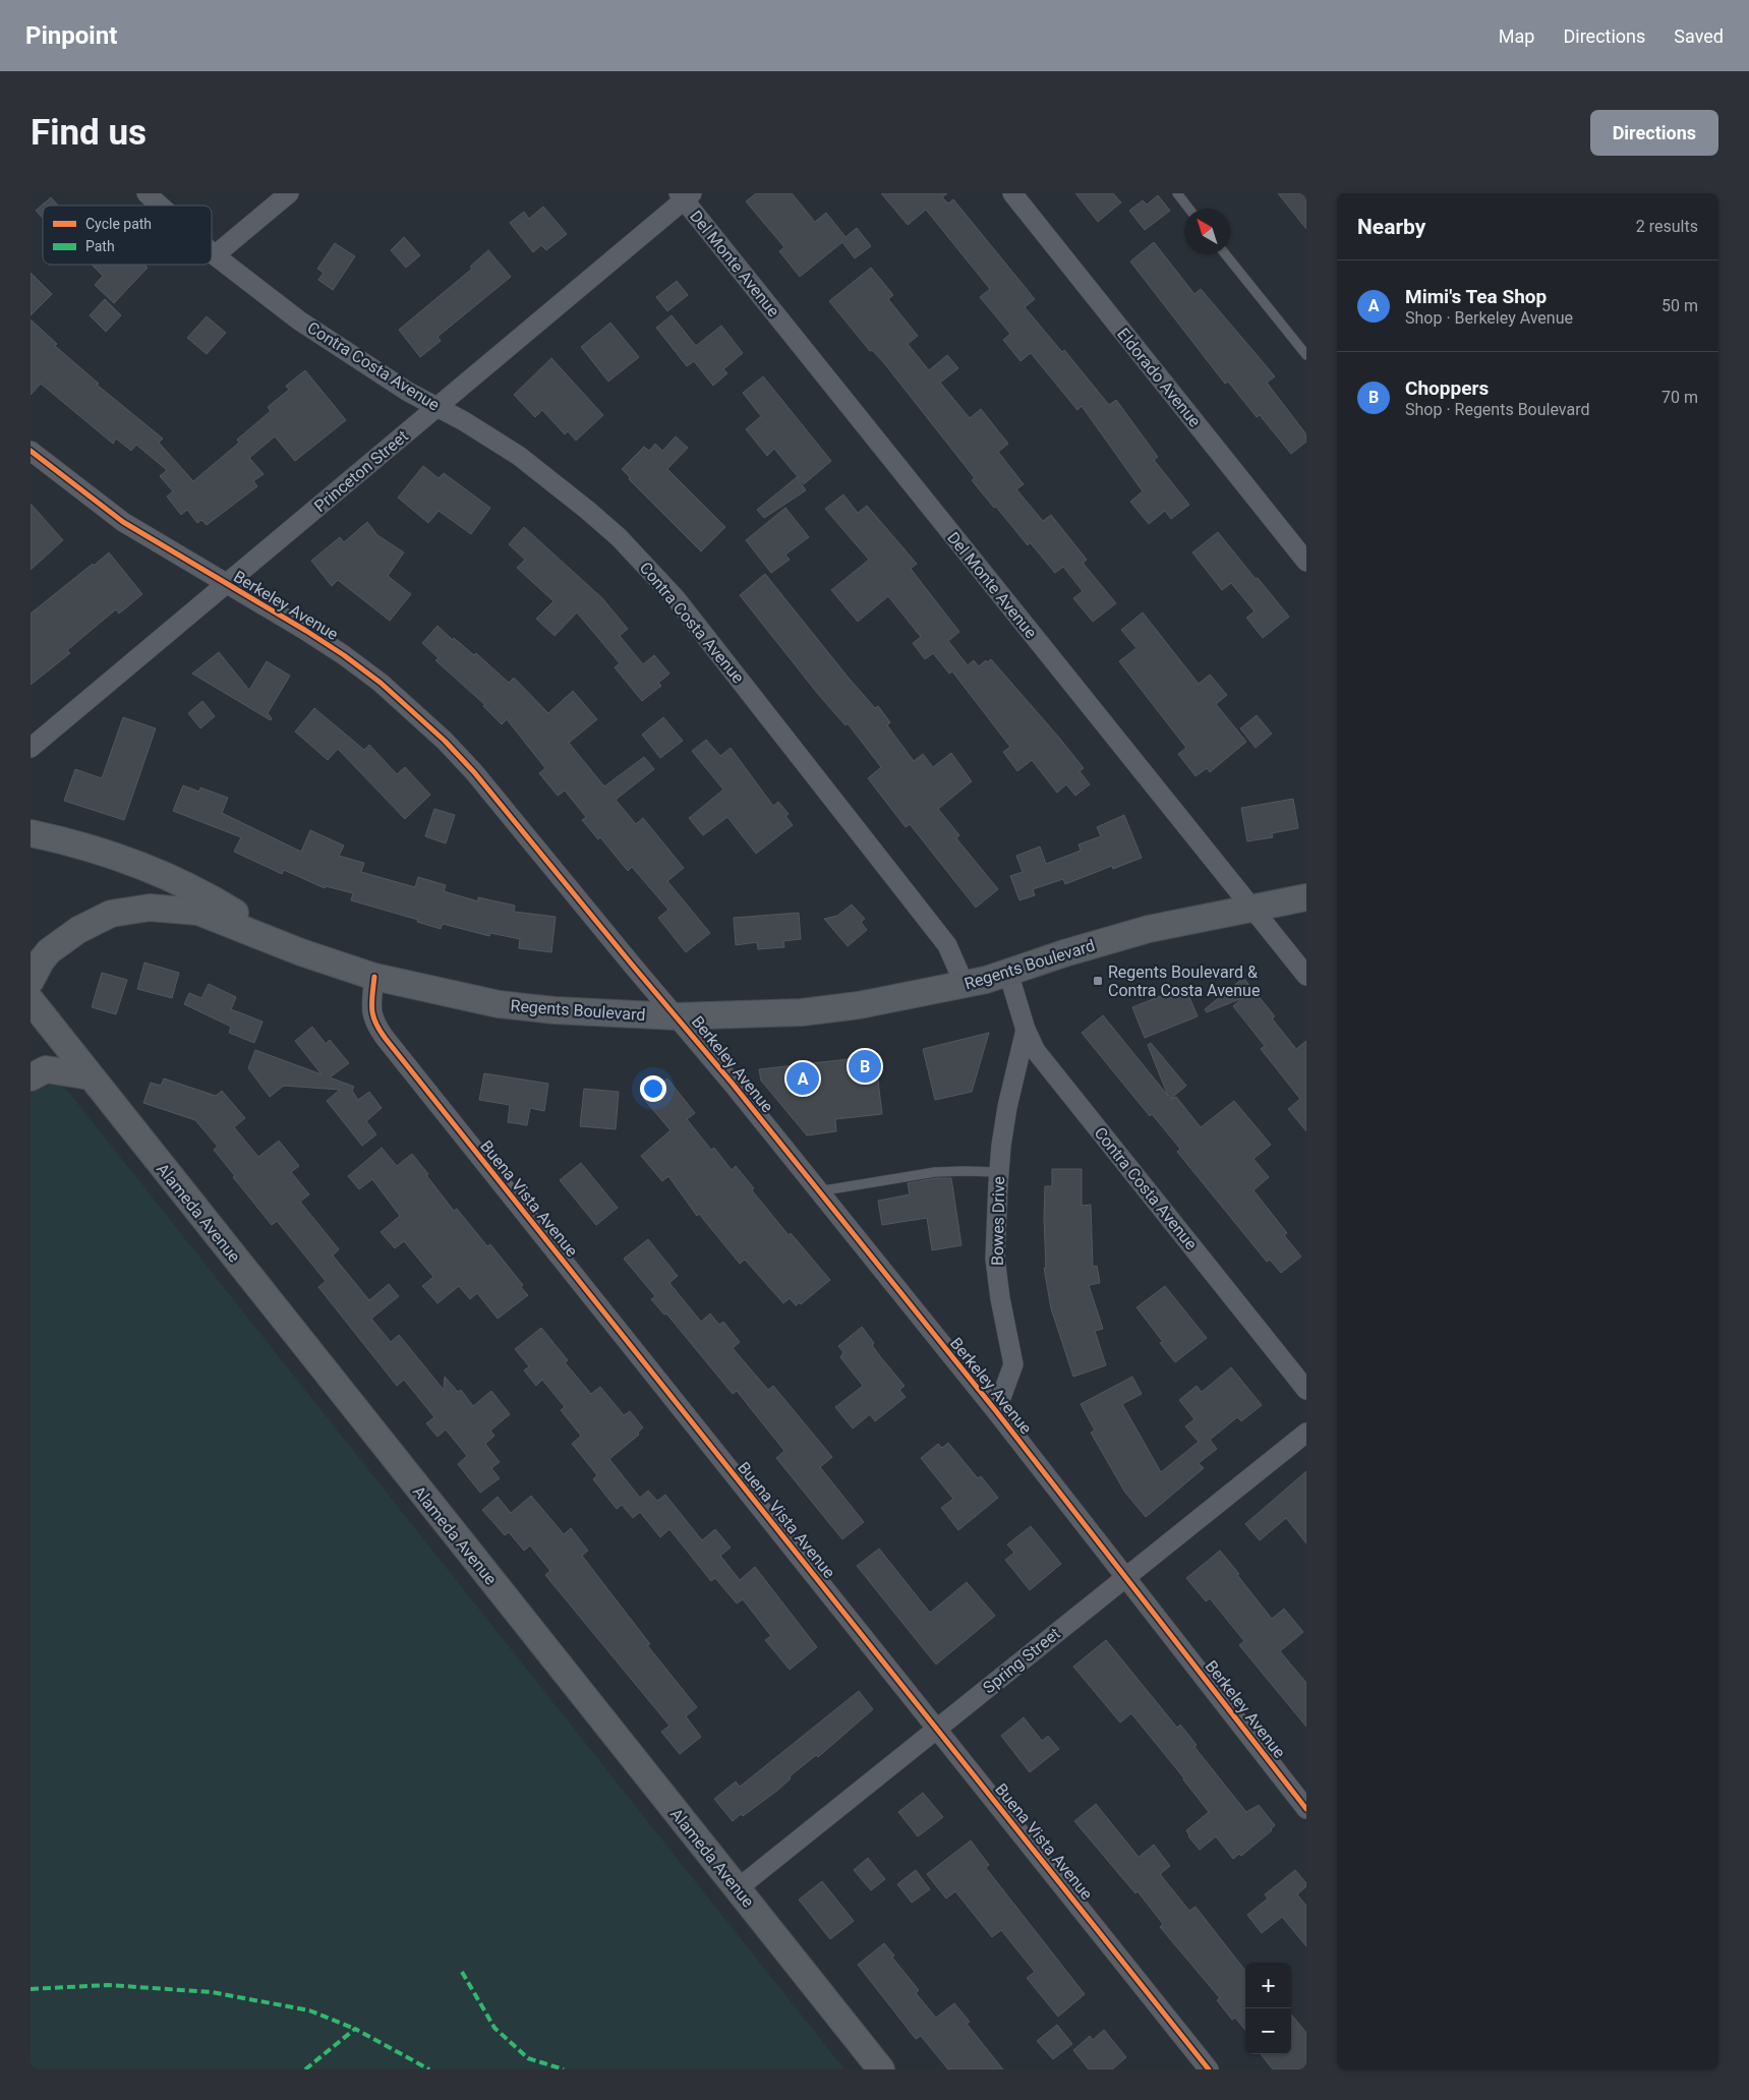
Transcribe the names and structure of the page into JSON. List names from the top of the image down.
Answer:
{
  "streets": {
    "main road": ["Regents Boulevard", "Alameda Avenue"],
    "street": [
      "Del Monte Avenue",
      "Contra Costa Avenue",
      "Eldorado Avenue",
      "Princeton Street",
      "Berkeley Avenue",
      "Buena Vista Avenue",
      "Bowes Drive",
      "Spring Street"
    ]
  },
  "crossings": [
    ["Del Monte Avenue", "Princeton Street"],
    ["Del Monte Avenue", "Regents Boulevard"],
    ["Contra Costa Avenue", "Princeton Street"],
    ["Contra Costa Avenue", "Regents Boulevard"],
    ["Contra Costa Avenue", "Bowes Drive"],
    ["Princeton Street", "Berkeley Avenue"],
    ["Berkeley Avenue", "Regents Boulevard"],
    ["Berkeley Avenue", "Bowes Drive"],
    ["Berkeley Avenue", "Spring Street"],
    ["Regents Boulevard", "Buena Vista Avenue"],
    ["Buena Vista Avenue", "Spring Street"],
    ["Alameda Avenue", "Spring Street"]
  ],
  "places": {
    "transit": ["Regents Boulevard & Contra Costa Avenue"]
  },
  "legend": ["Cycle path", "Path"],
  "north": "top left",
  "page": {
    "header": "Pinpoint",
    "nav": ["Map", "Directions", "Saved"],
    "buttons": "Directions",
    "title": "Find us",
    "heading": ["Nearby", "2 results"],
    "list": [
      {
        "mark": "A",
        "name": "Mimi's Tea Shop",
        "note": "Shop · Berkeley Avenue",
        "value": "50 m"
      },
      {
        "mark": "B",
        "name": "Choppers",
        "note": "Shop · Regents Boulevard",
        "value": "70 m"
      }
    ],
    "pins": ["B", "A"],
    "map_buttons": ["+", "−"]
  }
}
